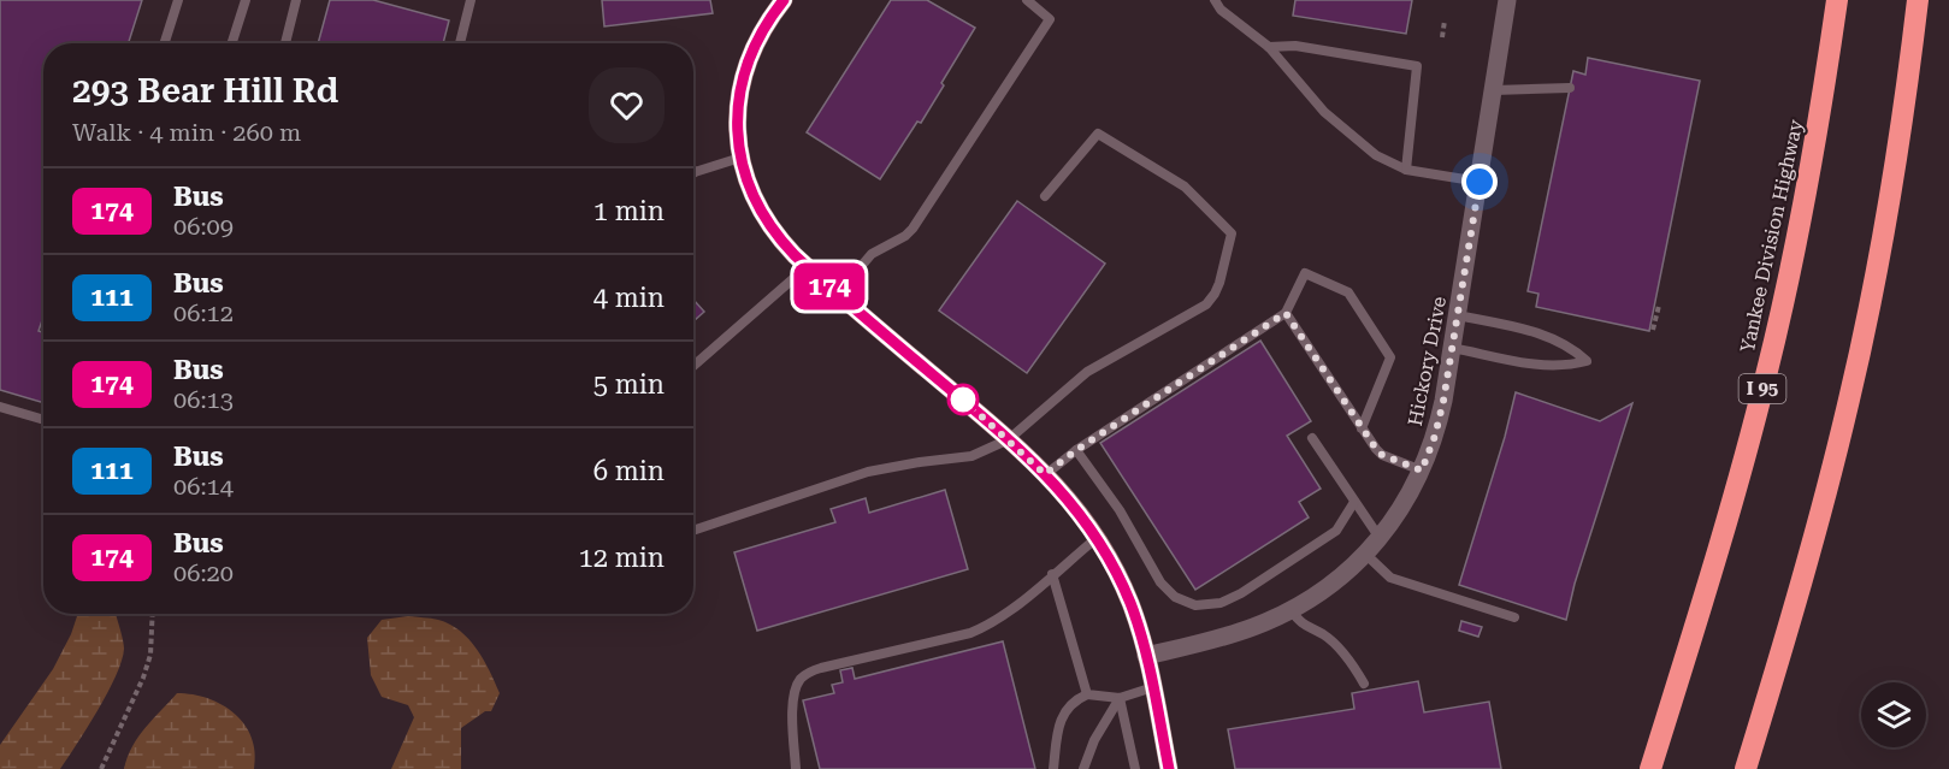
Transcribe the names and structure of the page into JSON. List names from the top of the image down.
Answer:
{
  "streets": {
    "highway": ["Yankee Division Highway", "I 95"],
    "street": ["Hickory Drive"]
  },
  "lines": ["bus line 174"],
  "page": {
    "on_map": "174",
    "heading": ["293 Bear Hill Rd", "Walk · 4 min · 260 m"],
    "list": [
      {
        "mark": "174",
        "name": "Bus",
        "note": "06:09",
        "value": "1 min"
      },
      {
        "mark": "111",
        "name": "Bus",
        "note": "06:12",
        "value": "4 min"
      },
      {
        "mark": "174",
        "name": "Bus",
        "note": "06:13",
        "value": "5 min"
      },
      {
        "mark": "111",
        "name": "Bus",
        "note": "06:14",
        "value": "6 min"
      },
      {
        "mark": "174",
        "name": "Bus",
        "note": "06:20",
        "value": "12 min"
      }
    ]
  }
}
